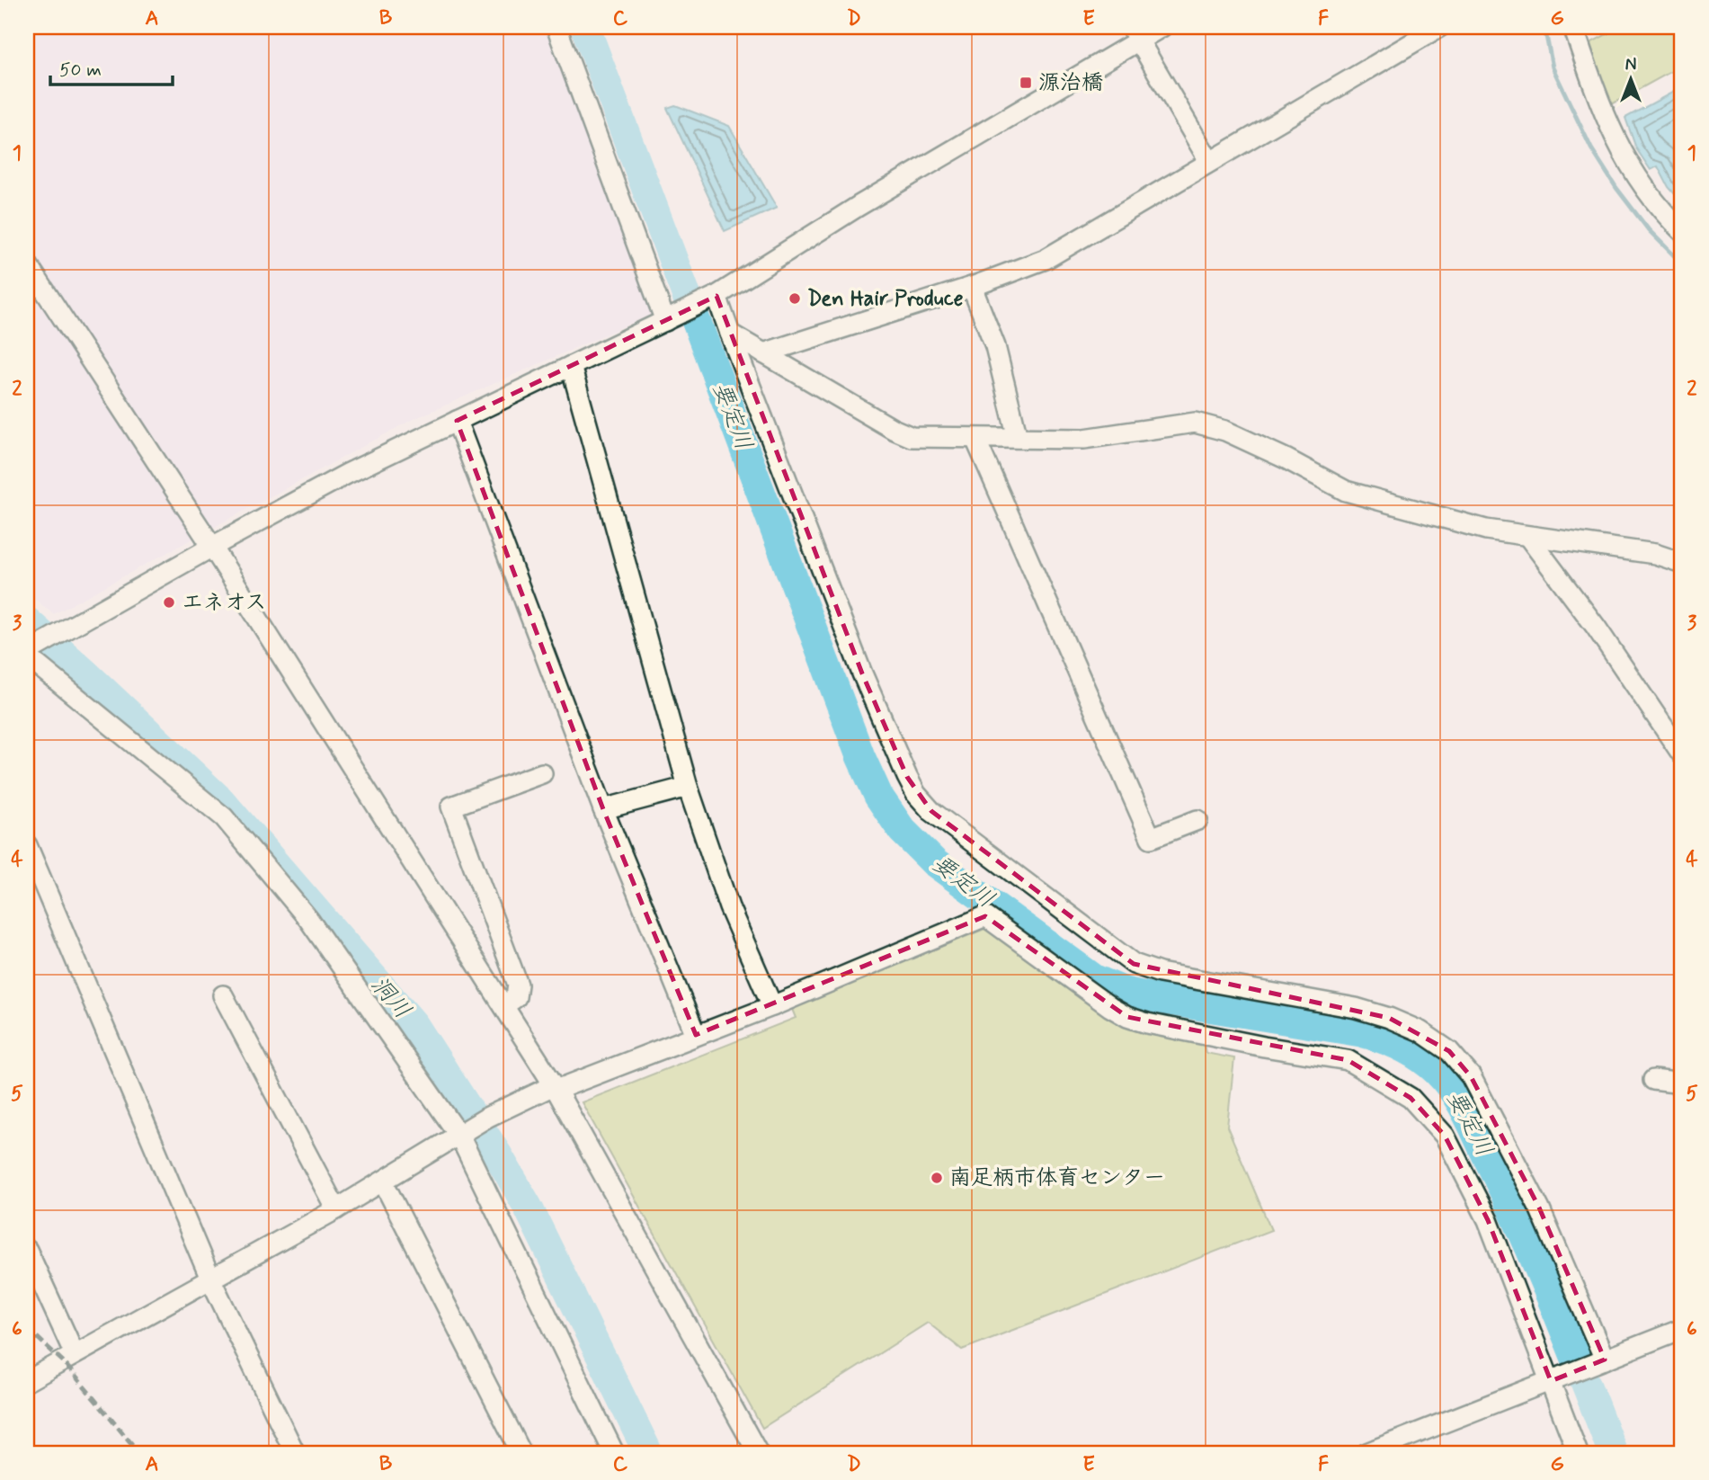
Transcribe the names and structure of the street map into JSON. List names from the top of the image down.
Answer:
{
  "water": ["要定川", "洞川"],
  "places": {
    "transit": ["源治橋"],
    "other": ["Den Hair Produce", "エネオス", "南足柄市体育センター"]
  },
  "scale_bar": "50 m",
  "north": "top",
  "grid": {
    "columns": [
      "A",
      "B",
      "C",
      "D",
      "E",
      "F",
      "G"
    ],
    "rows": [
      "1",
      "2",
      "3",
      "4",
      "5",
      "6"
    ]
  }
}
